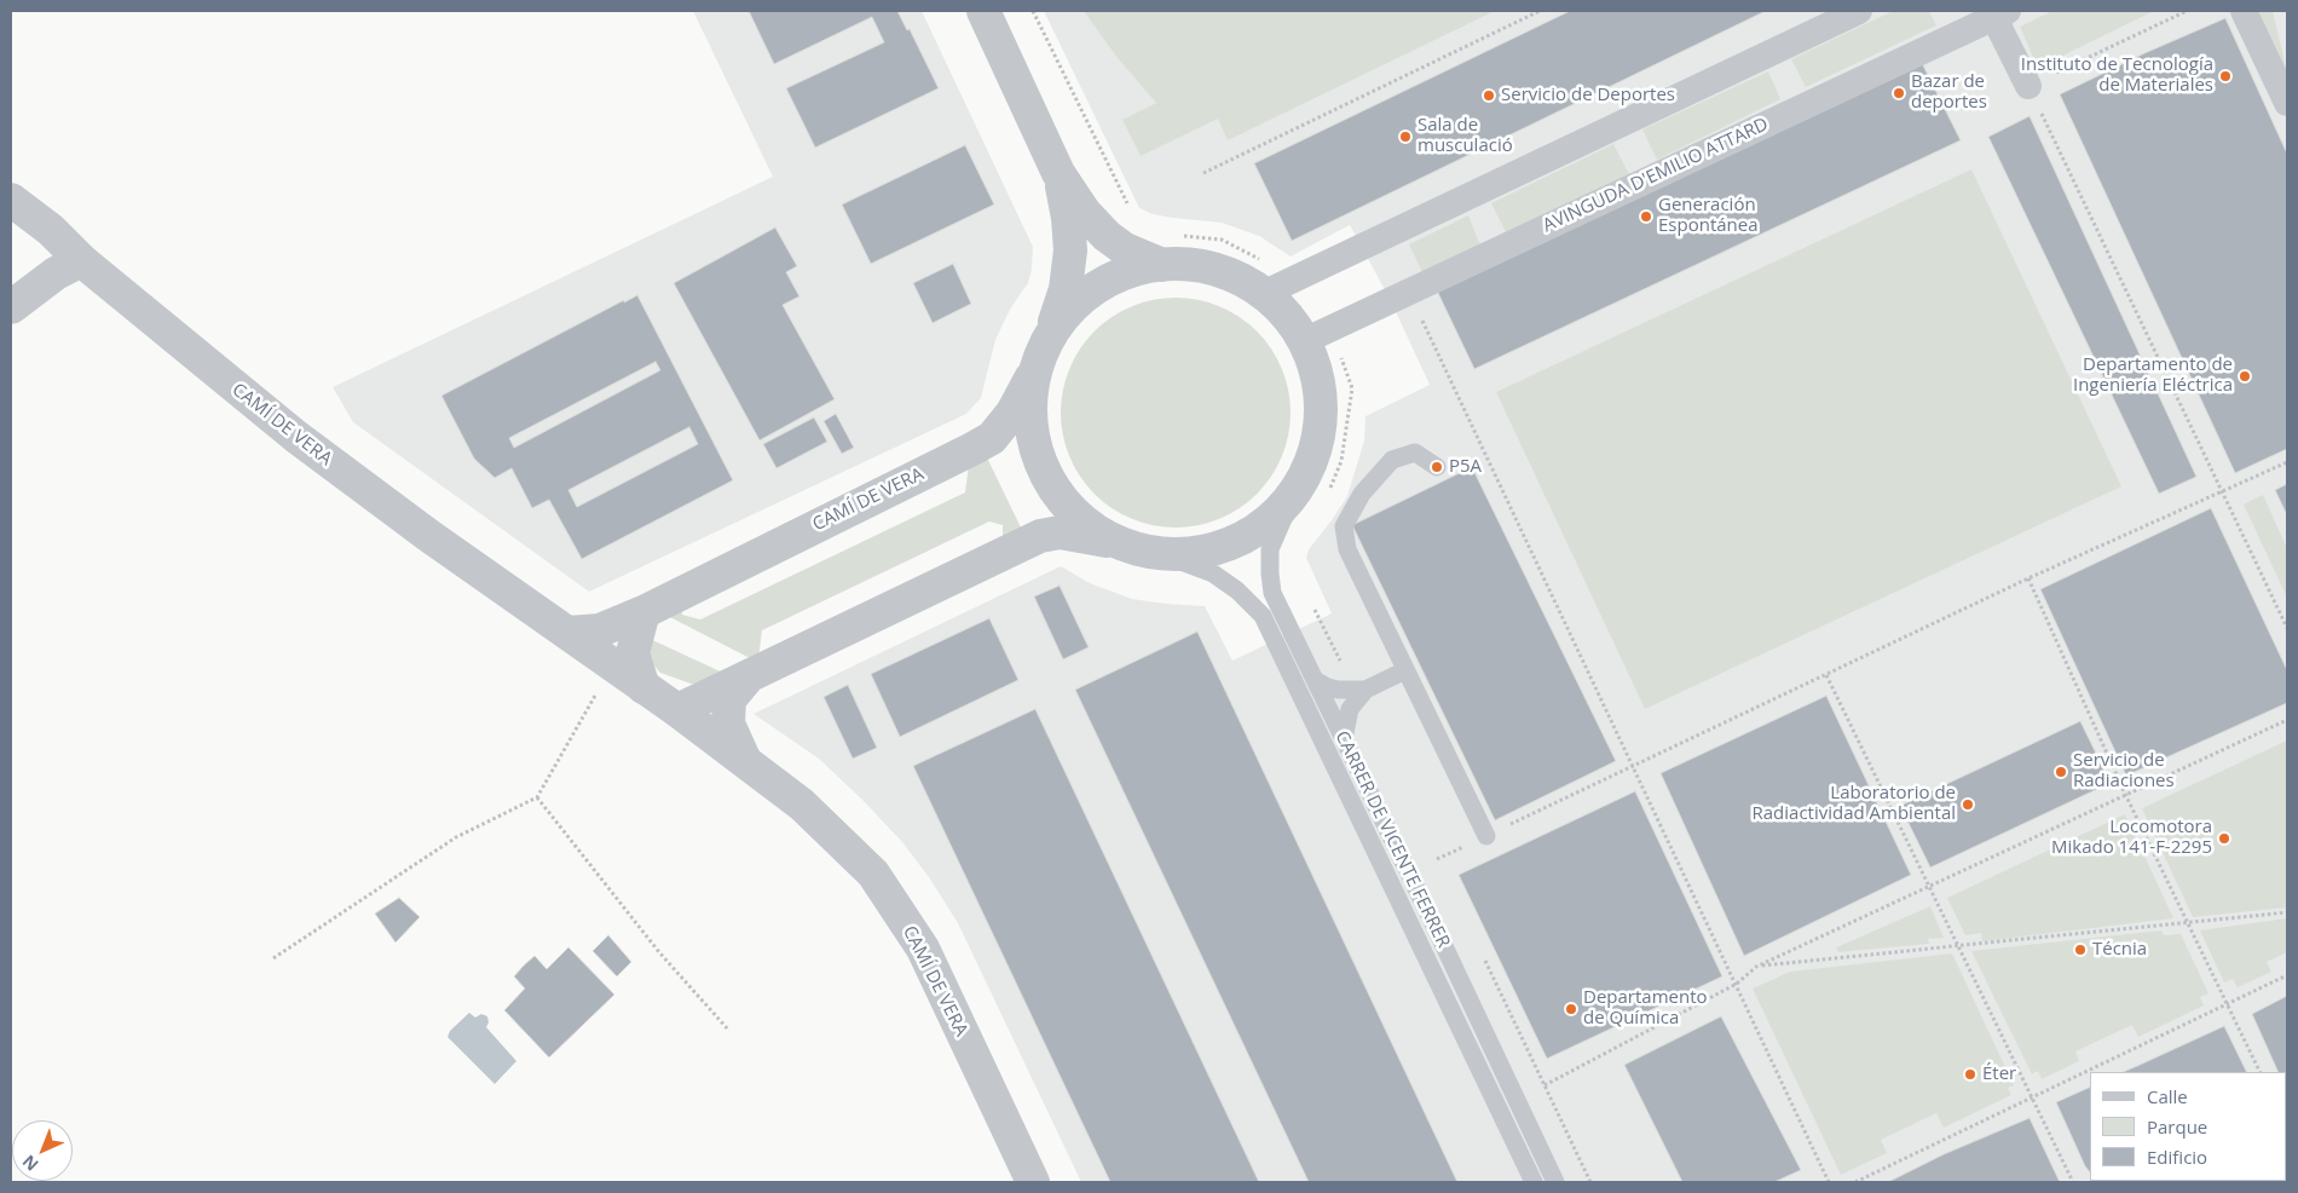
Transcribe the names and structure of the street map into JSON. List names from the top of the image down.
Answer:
{
  "streets": {
    "street": ["AVINGUDA D'EMILIO ATTARD", "CAMÍ DE VERA"],
    "lane": ["CARRER DE VICENTE FERRER"]
  },
  "places": [
    "Instituto de Tecnología de Materiales",
    "Bazar de deportes",
    "Servicio de Deportes",
    "Sala de musculació",
    "Generación Espontánea",
    "Departamento de Ingeniería Eléctrica",
    "P5A",
    "Servicio de Radiaciones",
    "Laboratorio de Radiactividad Ambiental",
    "Locomotora Mikado 141-F-2295",
    "Técnia",
    "Departamento de Química",
    "Éter"
  ],
  "legend": ["Calle", "Parque", "Edificio"],
  "north": "bottom left"
}
